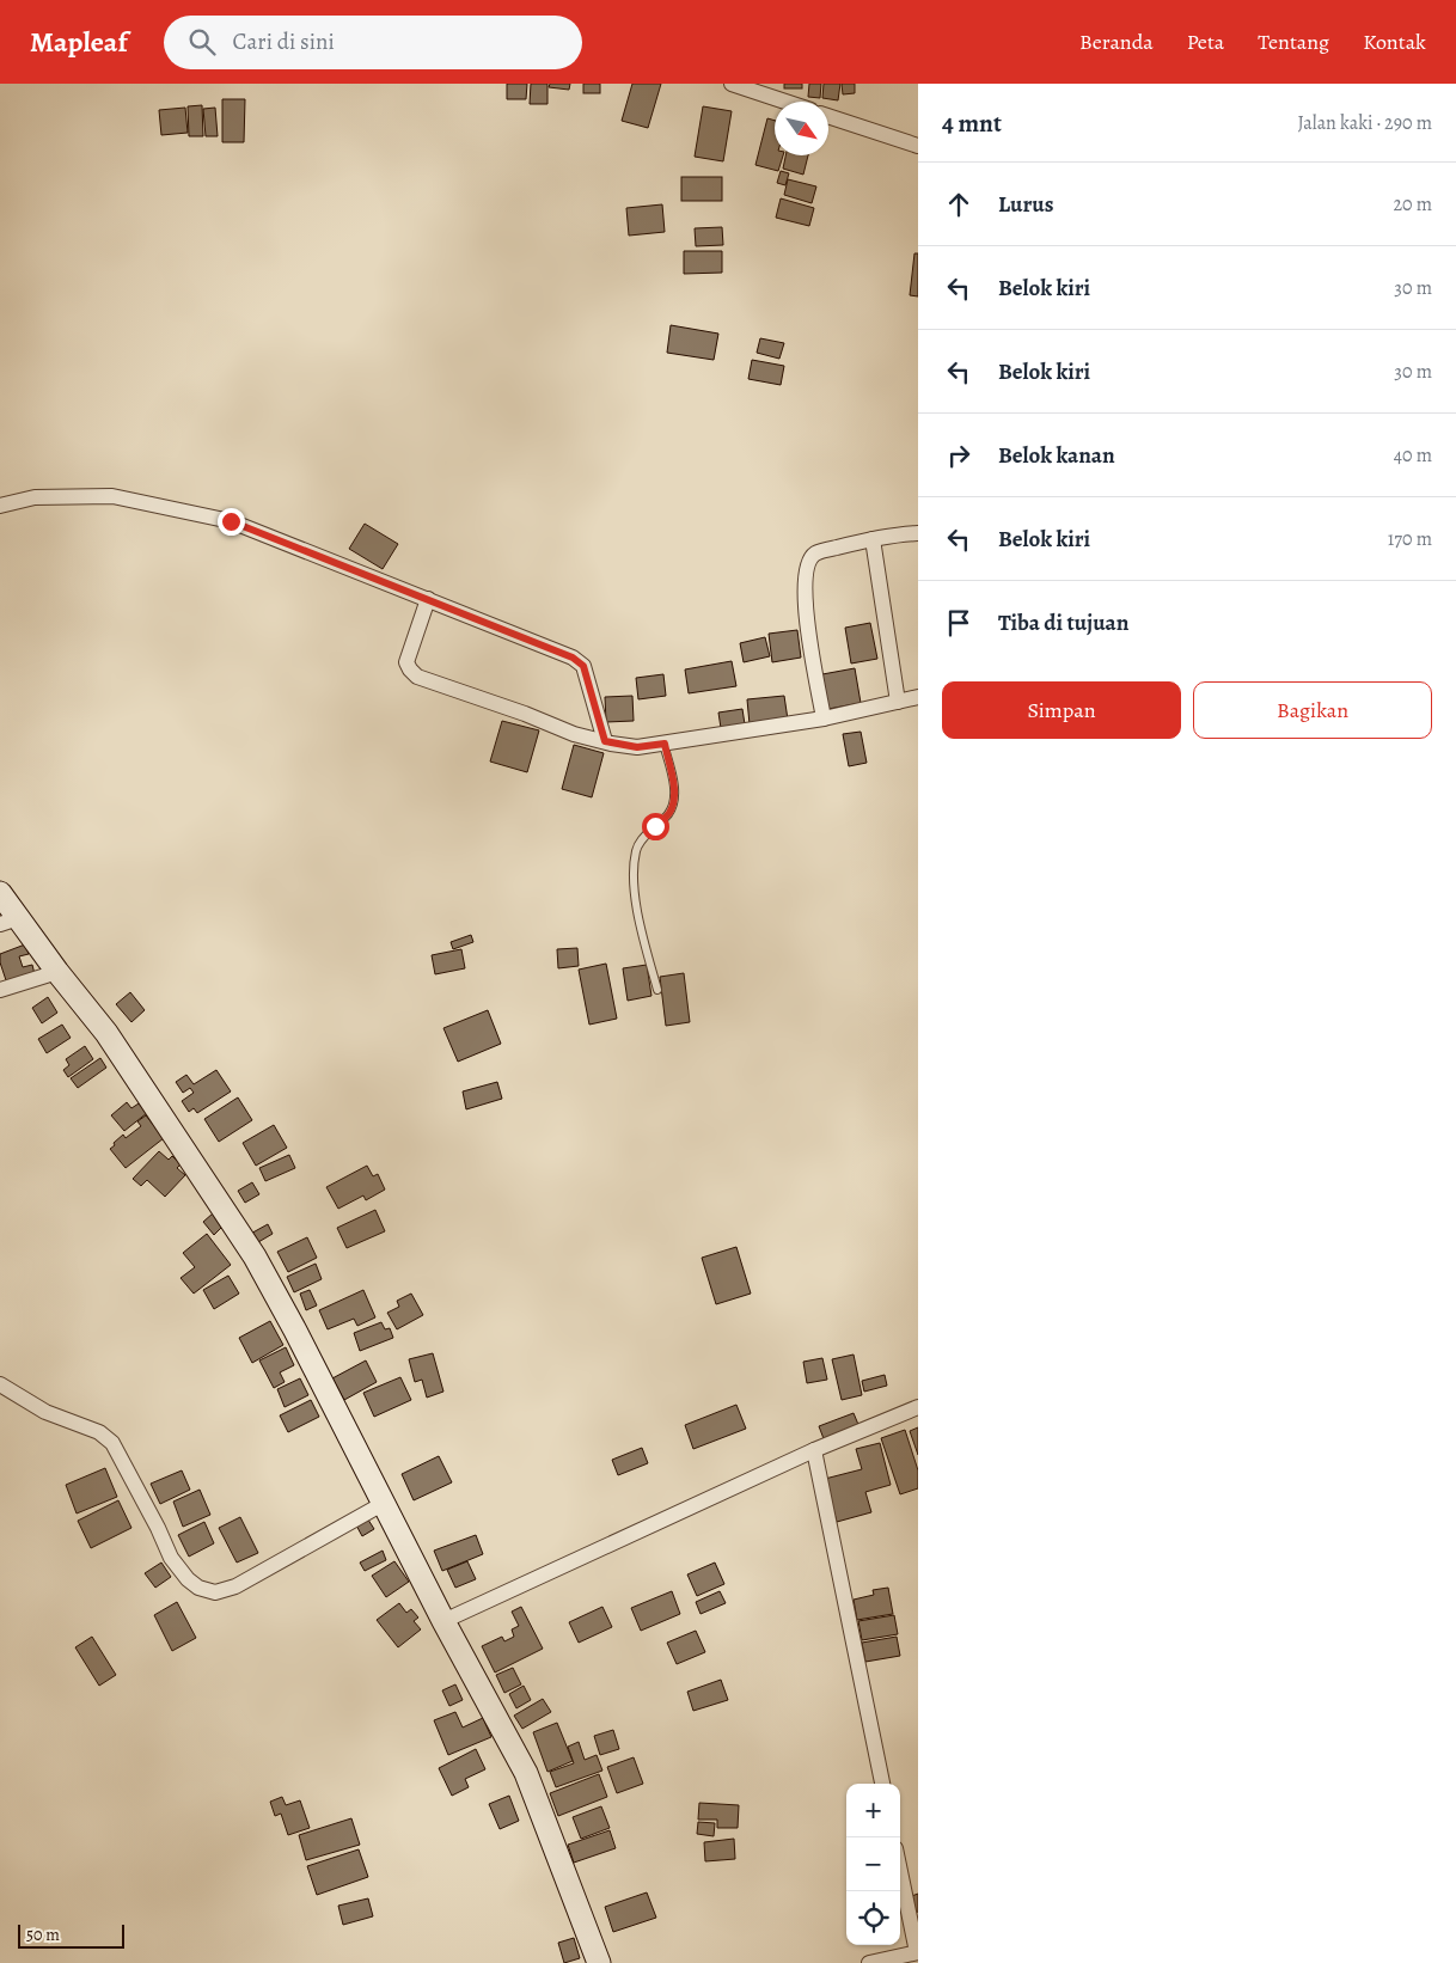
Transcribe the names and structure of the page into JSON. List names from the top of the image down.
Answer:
{
  "scale_bar": "50 m",
  "north": "bottom right",
  "page": {
    "header": "Mapleaf",
    "search": "Cari di sini",
    "nav": [
      "Beranda",
      "Peta",
      "Tentang",
      "Kontak"
    ],
    "heading": ["4 mnt", "Jalan kaki · 290 m"],
    "list": [
      ["Lurus", "20 m"],
      ["Belok kiri", "30 m"],
      ["Belok kiri", "30 m"],
      ["Belok kanan", "40 m"],
      ["Belok kiri", "170 m"],
      "Tiba di tujuan"
    ],
    "buttons": ["Simpan", "Bagikan"],
    "map_buttons": ["+", "−"],
    "scale": "50 m"
  }
}
